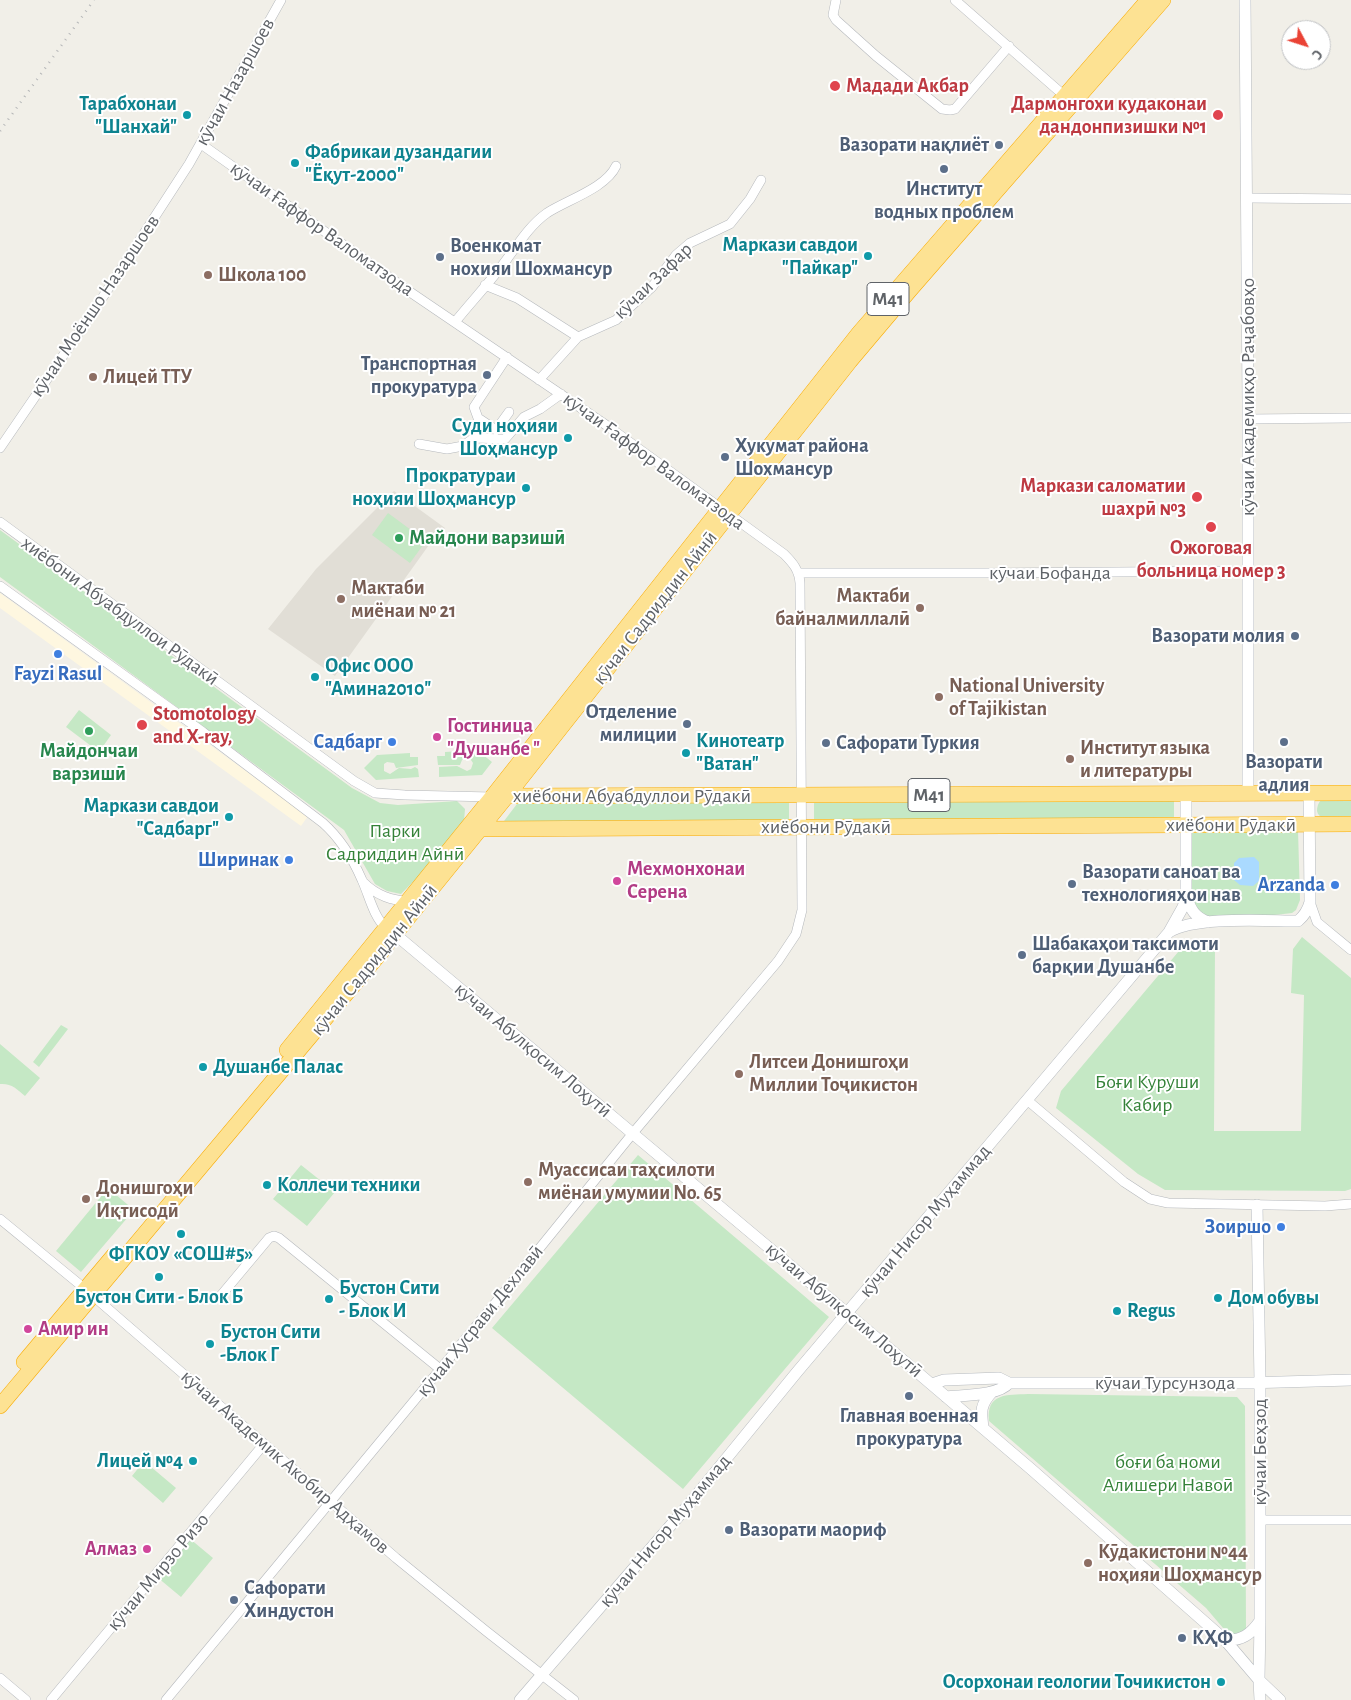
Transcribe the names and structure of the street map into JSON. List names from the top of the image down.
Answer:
{
  "streets": {
    "highway": [
      "M41",
      "кӯчаи Садриддин Айнӣ",
      "хиёбони Абуабдуллои Рӯдакӣ",
      "хиёбони Рӯдакӣ"
    ],
    "street": [
      "кӯчаи Назаршоев",
      "кӯчаи Ғаффор Валоматзода",
      "кӯчаи Зафар",
      "кӯчаи Моёншо Назаршоев",
      "кӯчаи Академикҳо Раҷабовҳо",
      "кӯчаи Бофанда",
      "кӯчаи Абулқосим Лоҳутӣ",
      "кӯчаи Нисор Муҳаммад",
      "кӯчаи Хусрави Дехлавӣ",
      "кӯчаи Турсунзода",
      "кӯчаи Беҳзод",
      "кӯчаи Академик Акобир Адҳамов",
      "кӯчаи Мирзо Ризо"
    ]
  },
  "crossings": [
    ["кӯчаи Назаршоев", "кӯчаи Ғаффор Валоматзода"],
    ["кӯчаи Назаршоев", "кӯчаи Моёншо Назаршоев"],
    ["кӯчаи Ғаффор Валоматзода", "кӯчаи Зафар"],
    ["кӯчаи Ғаффор Валоматзода", "кӯчаи Бофанда"],
    ["кӯчаи Ғаффор Валоматзода", "кӯчаи Садриддин Айнӣ"],
    ["кӯчаи Академикҳо Раҷабовҳо", "кӯчаи Бофанда"],
    ["кӯчаи Академикҳо Раҷабовҳо", "хиёбони Абуабдуллои Рӯдакӣ"],
    ["кӯчаи Садриддин Айнӣ", "хиёбони Абуабдуллои Рӯдакӣ"],
    ["кӯчаи Садриддин Айнӣ", "хиёбони Рӯдакӣ"],
    ["кӯчаи Садриддин Айнӣ", "кӯчаи Абулқосим Лоҳутӣ"],
    ["кӯчаи Садриддин Айнӣ", "кӯчаи Академик Акобир Адҳамов"],
    ["хиёбони Абуабдуллои Рӯдакӣ", "кӯчаи Нисор Муҳаммад"],
    ["хиёбони Рӯдакӣ", "кӯчаи Нисор Муҳаммад"],
    ["хиёбони Рӯдакӣ", "кӯчаи Хусрави Дехлавӣ"],
    ["кӯчаи Абулқосим Лоҳутӣ", "кӯчаи Нисор Муҳаммад"],
    ["кӯчаи Абулқосим Лоҳутӣ", "кӯчаи Хусрави Дехлавӣ"],
    ["кӯчаи Абулқосим Лоҳутӣ", "кӯчаи Турсунзода"],
    ["кӯчаи Абулқосим Лоҳутӣ", "кӯчаи Беҳзод"],
    ["кӯчаи Нисор Муҳаммад", "кӯчаи Академик Акобир Адҳамов"],
    ["кӯчаи Хусрави Дехлавӣ", "кӯчаи Академик Акобир Адҳамов"],
    ["кӯчаи Турсунзода", "кӯчаи Беҳзод"],
    ["кӯчаи Академик Акобир Адҳамов", "кӯчаи Мирзо Ризо"]
  ],
  "parks": ["Парки Садриддин Айнӣ", "Боғи Куруши Кабир", "боғи ба номи Алишери Навоӣ"],
  "places": [
    "Мадади Акбар",
    "Тарабхонаи \"Шанхай\"",
    "Дармонгохи кудаконаи дандонпизишки №1",
    "Вазорати нақлиёт",
    "Фабрикаи дузандагии \"Ёқут-2000\"",
    "Институт водных проблем",
    "Маркази савдои \"Пайкар\"",
    "Военкомат нохияи Шохмансур",
    "Школа 100",
    "Транспортная прокуратура",
    "Лицей ТТУ",
    "Суди ноҳияи Шоҳмансур",
    "Хукумат района Шохмансур",
    "Прократураи ноҳияи Шоҳмансур",
    "Маркази саломатии шахрӣ №3",
    "Ожоговая больница номер 3",
    "Майдони варзишӣ",
    "Мактаби миёнаи № 21",
    "Мактаби байналмиллалӣ",
    "Вазорати молия",
    "Fayzi Rasul",
    "Офис ООО \"Амина2010\"",
    "National University of Tajikistan",
    "Отделение милиции",
    "Stomotology and X-ray,",
    "Майдончаи варзишӣ",
    "Гостиница \"Душанбе \"",
    "Садбарг",
    "Вазорати адлия",
    "Сафорати Туркия",
    "Кинотеатр \"Ватан\"",
    "Институт языка и литературы",
    "Маркази савдои \"Садбарг\"",
    "Ширинак",
    "Мехмонхонаи Серена",
    "Вазорати саноат ва технологияҳои нав",
    "Arzanda",
    "Шабакаҳои таксимоти барқии Душанбе",
    "Душанбе Палас",
    "Литсеи Донишгоҳи Миллии Тоҷикистон",
    "Муассисаи таҳсилоти миёнаи умумии No. 65",
    "Коллечи техники",
    "Донишгоҳи Иқтисодӣ",
    "Зоиршо",
    "ФГКОУ «СОШ#5»",
    "Бустон Сити - Блок Б",
    "Дом обувы",
    "Бустон Сити - Блок И",
    "Regus",
    "Амир ин",
    "Бустон Сити -Блок Г",
    "Главная военная прокуратура",
    "Лицей №4",
    "Вазорати маориф",
    "Алмаз",
    "Кӯдакистони №44 ноҳияи Шоҳмансур",
    "Сафорати Хиндустон",
    "КҲФ",
    "Осорхонаи геологии Точикистон"
  ],
  "north": "bottom right"
}
